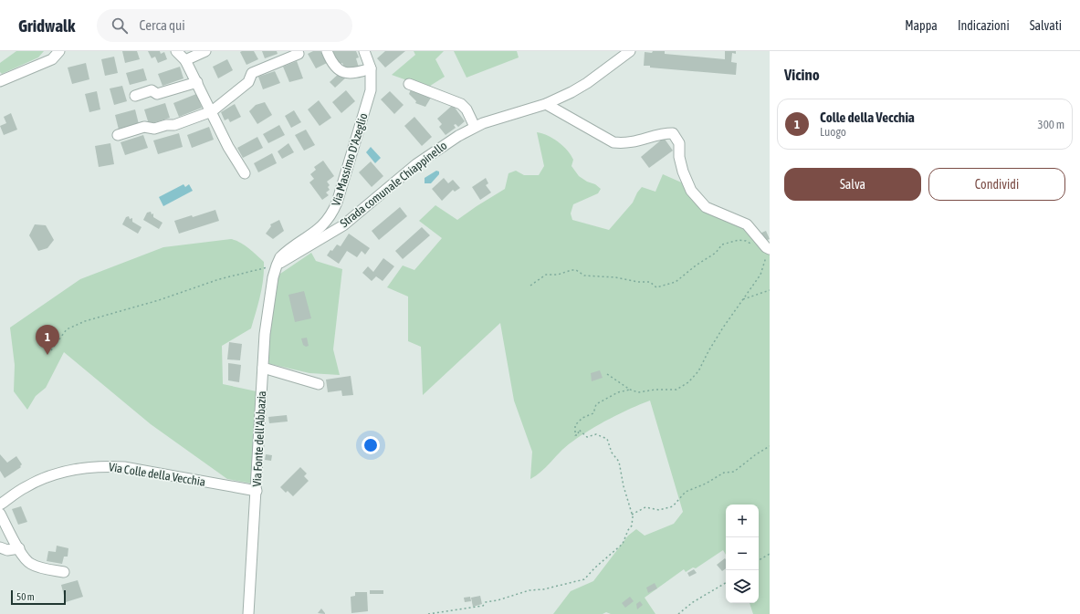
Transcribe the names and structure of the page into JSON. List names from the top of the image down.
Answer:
{
  "streets": {
    "street": [
      "Via Massimo D'Azeglio",
      "Strada comunale Chiappinello",
      "Via Fonte dell'Abbazia",
      "Via Colle della Vecchia"
    ]
  },
  "crossings": [
    ["Via Massimo D'Azeglio", "Strada comunale Chiappinello"],
    ["Via Massimo D'Azeglio", "Via Fonte dell'Abbazia"],
    ["Strada comunale Chiappinello", "Via Fonte dell'Abbazia"],
    ["Via Fonte dell'Abbazia", "Via Colle della Vecchia"]
  ],
  "scale_bar": "50 m",
  "page": {
    "header": "Gridwalk",
    "search": "Cerca qui",
    "nav": ["Mappa", "Indicazioni", "Salvati"],
    "heading": "Vicino",
    "list": [
      {
        "mark": "1",
        "name": "Colle della Vecchia",
        "note": "Luogo",
        "value": "300 m"
      }
    ],
    "buttons": ["Salva", "Condividi"],
    "pins": "1",
    "map_buttons": ["+", "−"],
    "scale": "50 m"
  }
}
